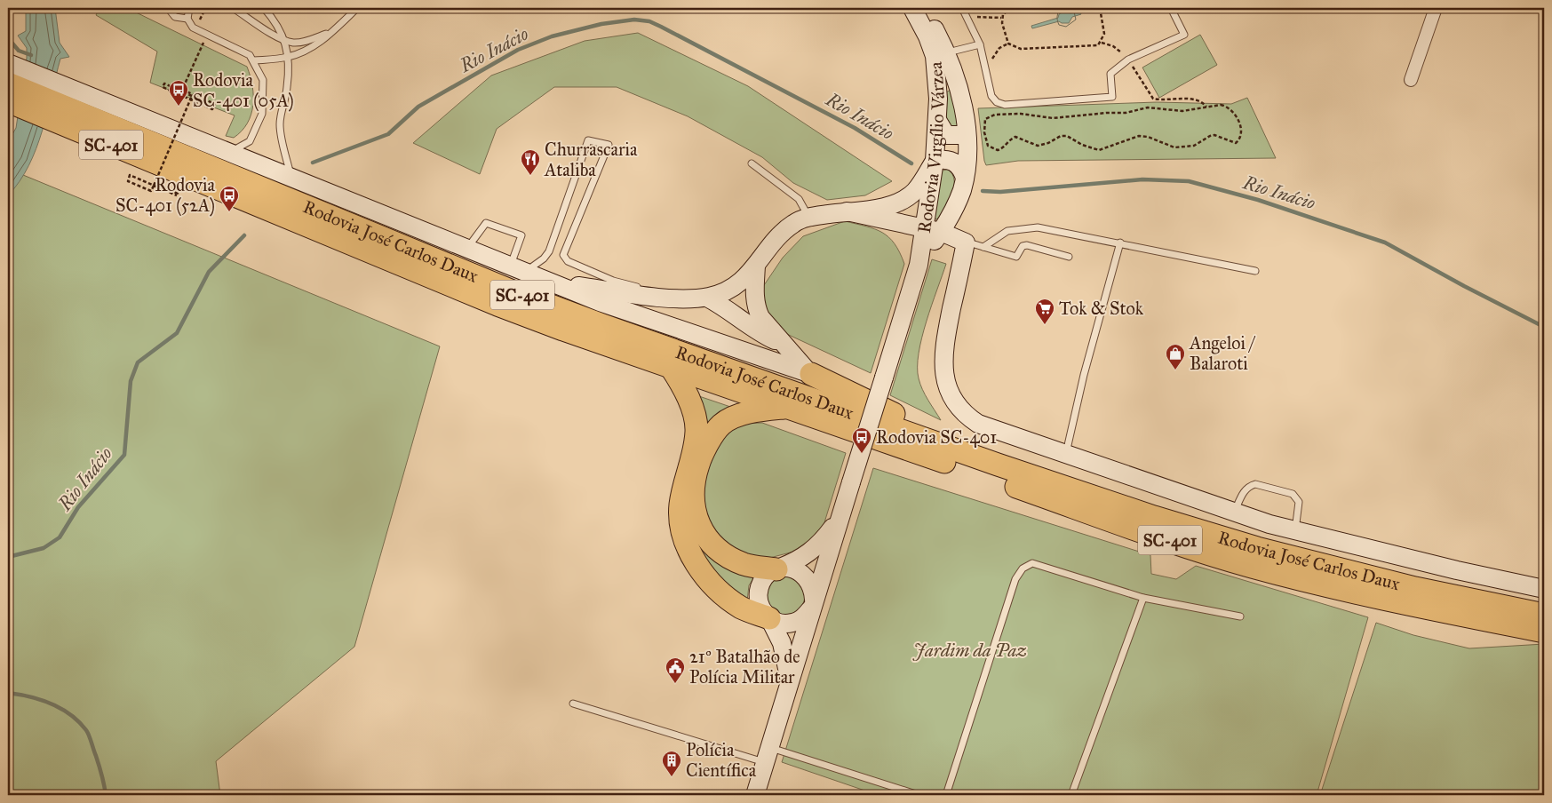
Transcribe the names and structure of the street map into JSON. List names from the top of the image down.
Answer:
{
  "streets": {
    "highway": ["SC-401", "Rodovia José Carlos Daux"],
    "main road": ["Rodovia Virgílio Várzea"]
  },
  "water": ["Rio Inácio"],
  "parks": ["Jardim da Paz"],
  "places": {
    "bus stop": ["Rodovia SC-401 (05A)", "Rodovia SC-401 (52A)", "Rodovia SC-401"],
    "restaurant": ["Churrascaria Ataliba"],
    "supermarket": ["Tok & Stok"],
    "shop": ["Angeloi / Balaroti"],
    "public building": ["21º Batalhão de Polícia Militar"],
    "building": ["Polícia Científica"]
  }
}
